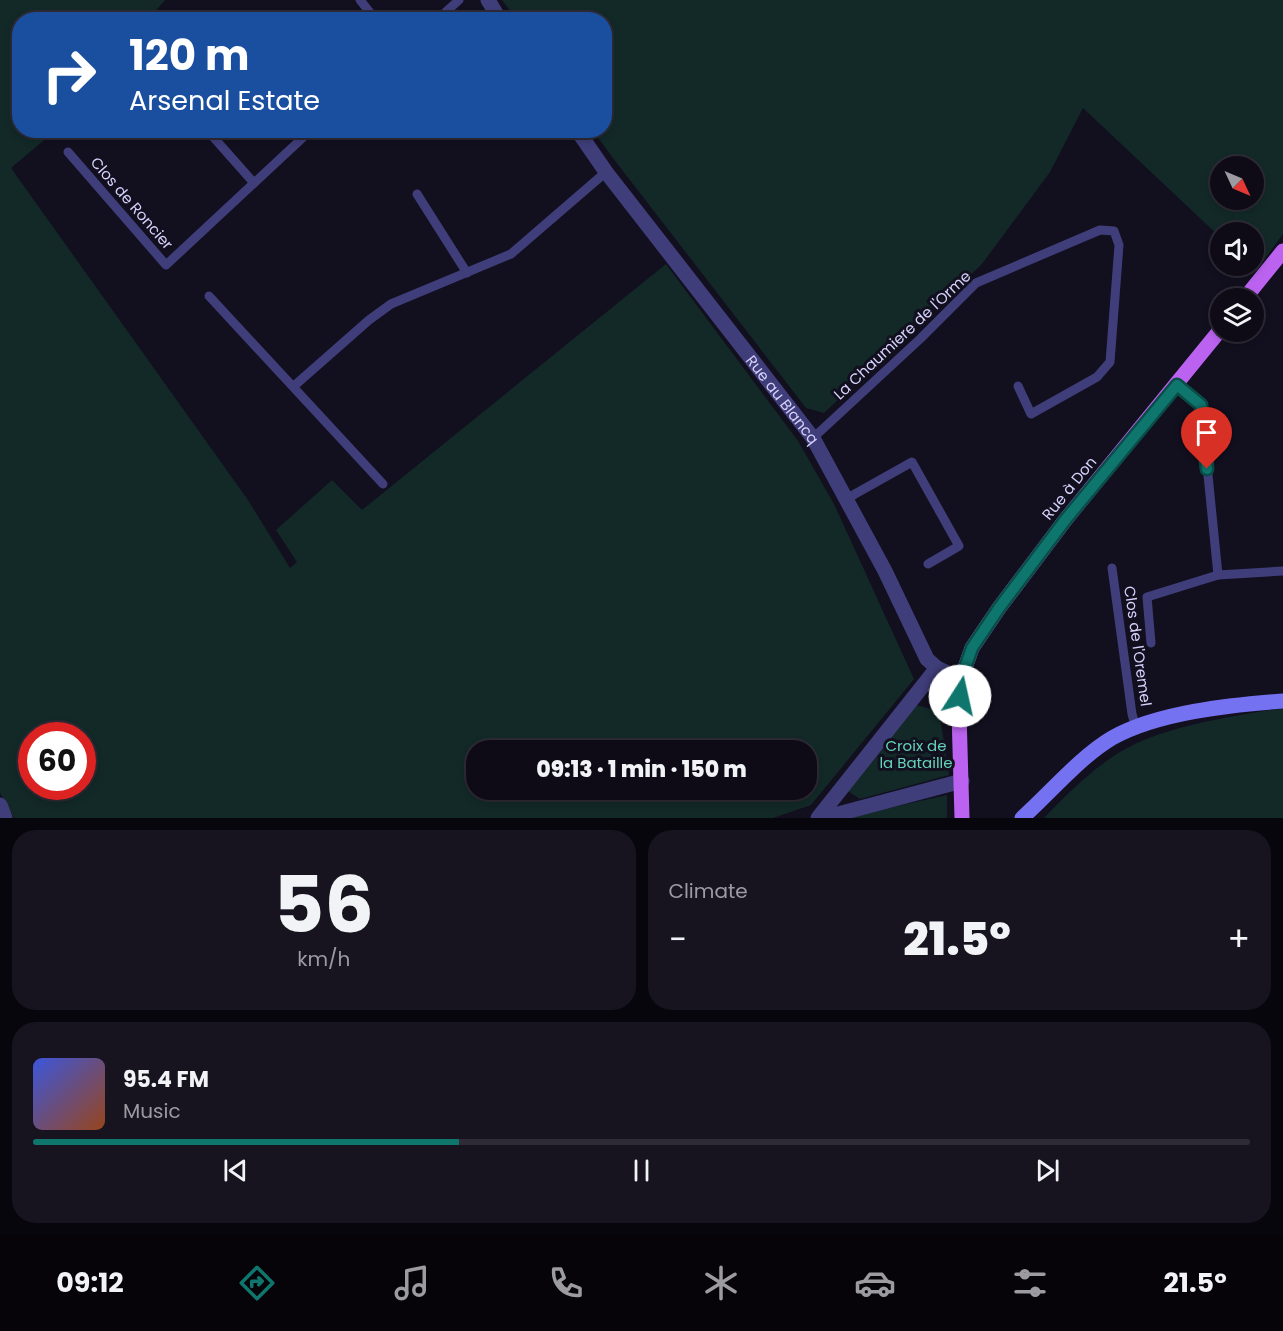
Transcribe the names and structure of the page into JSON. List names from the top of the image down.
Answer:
{
  "streets": {
    "main road": ["Rue à Don"],
    "street": ["Rue au Blancq"],
    "lane": ["Clos de Roncier", "La Chaumiere de l'Orme", "Clos de l'Oremel"]
  },
  "crossings": [
    ["La Chaumiere de l'Orme", "Rue au Blancq"],
    ["Rue au Blancq", "Rue à Don"]
  ],
  "parks": ["Croix de la Bataille"],
  "north": "bottom right",
  "page": {
    "turn": ["120 m", "Arsenal Estate"],
    "limit": "60",
    "trip": "09:13 · 1 min · 150 m",
    "tile": [
      ["56", "km/h"],
      "Climate"
    ],
    "heat": ["−", "21.5°", "+"],
    "song": ["95.4 FM", "Music"],
    "tabs": ["09:12", "21.5°"]
  }
}
